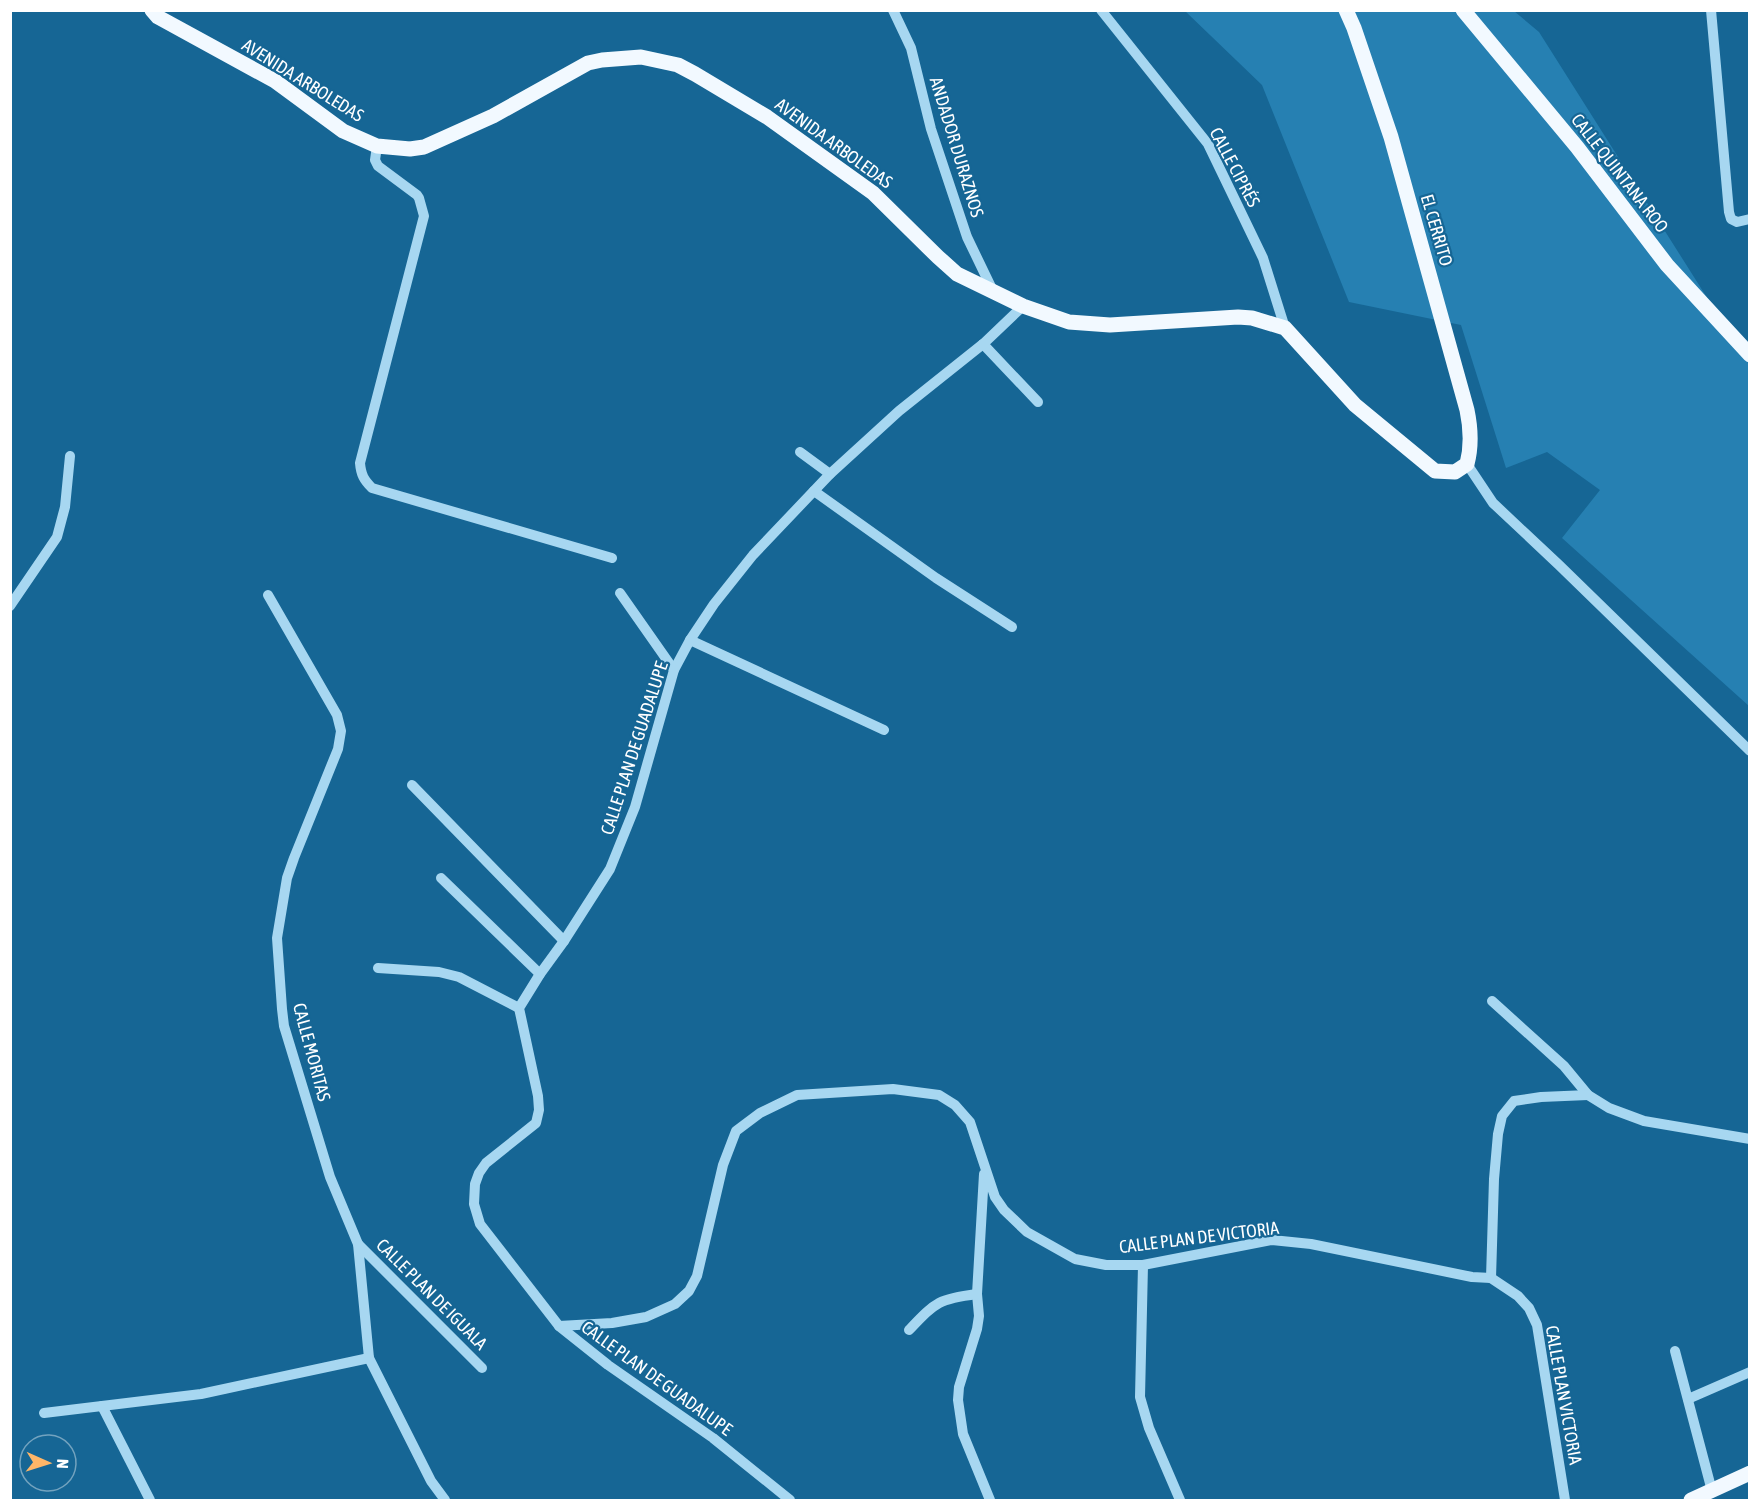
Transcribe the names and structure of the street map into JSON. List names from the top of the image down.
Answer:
{
  "streets": {
    "main road": ["AVENIDA ARBOLEDAS", "CALLE QUINTANA ROO", "EL CERRITO"],
    "street": [
      "ANDADOR DURAZNOS",
      "CALLE CIPRÉS",
      "CALLE PLAN DE GUADALUPE",
      "CALLE MORITAS",
      "CALLE PLAN DE VICTORIA",
      "CALLE PLAN DE IGUALA",
      "CALLE PLAN VICTORIA"
    ]
  },
  "crossings": [
    ["AVENIDA ARBOLEDAS", "ANDADOR DURAZNOS"],
    ["AVENIDA ARBOLEDAS", "CALLE CIPRÉS"],
    ["AVENIDA ARBOLEDAS", "CALLE PLAN DE GUADALUPE"],
    ["CALLE PLAN DE GUADALUPE", "CALLE PLAN DE VICTORIA"],
    ["CALLE MORITAS", "CALLE PLAN DE IGUALA"],
    ["CALLE PLAN DE VICTORIA", "CALLE PLAN VICTORIA"]
  ],
  "north": "right"
}
